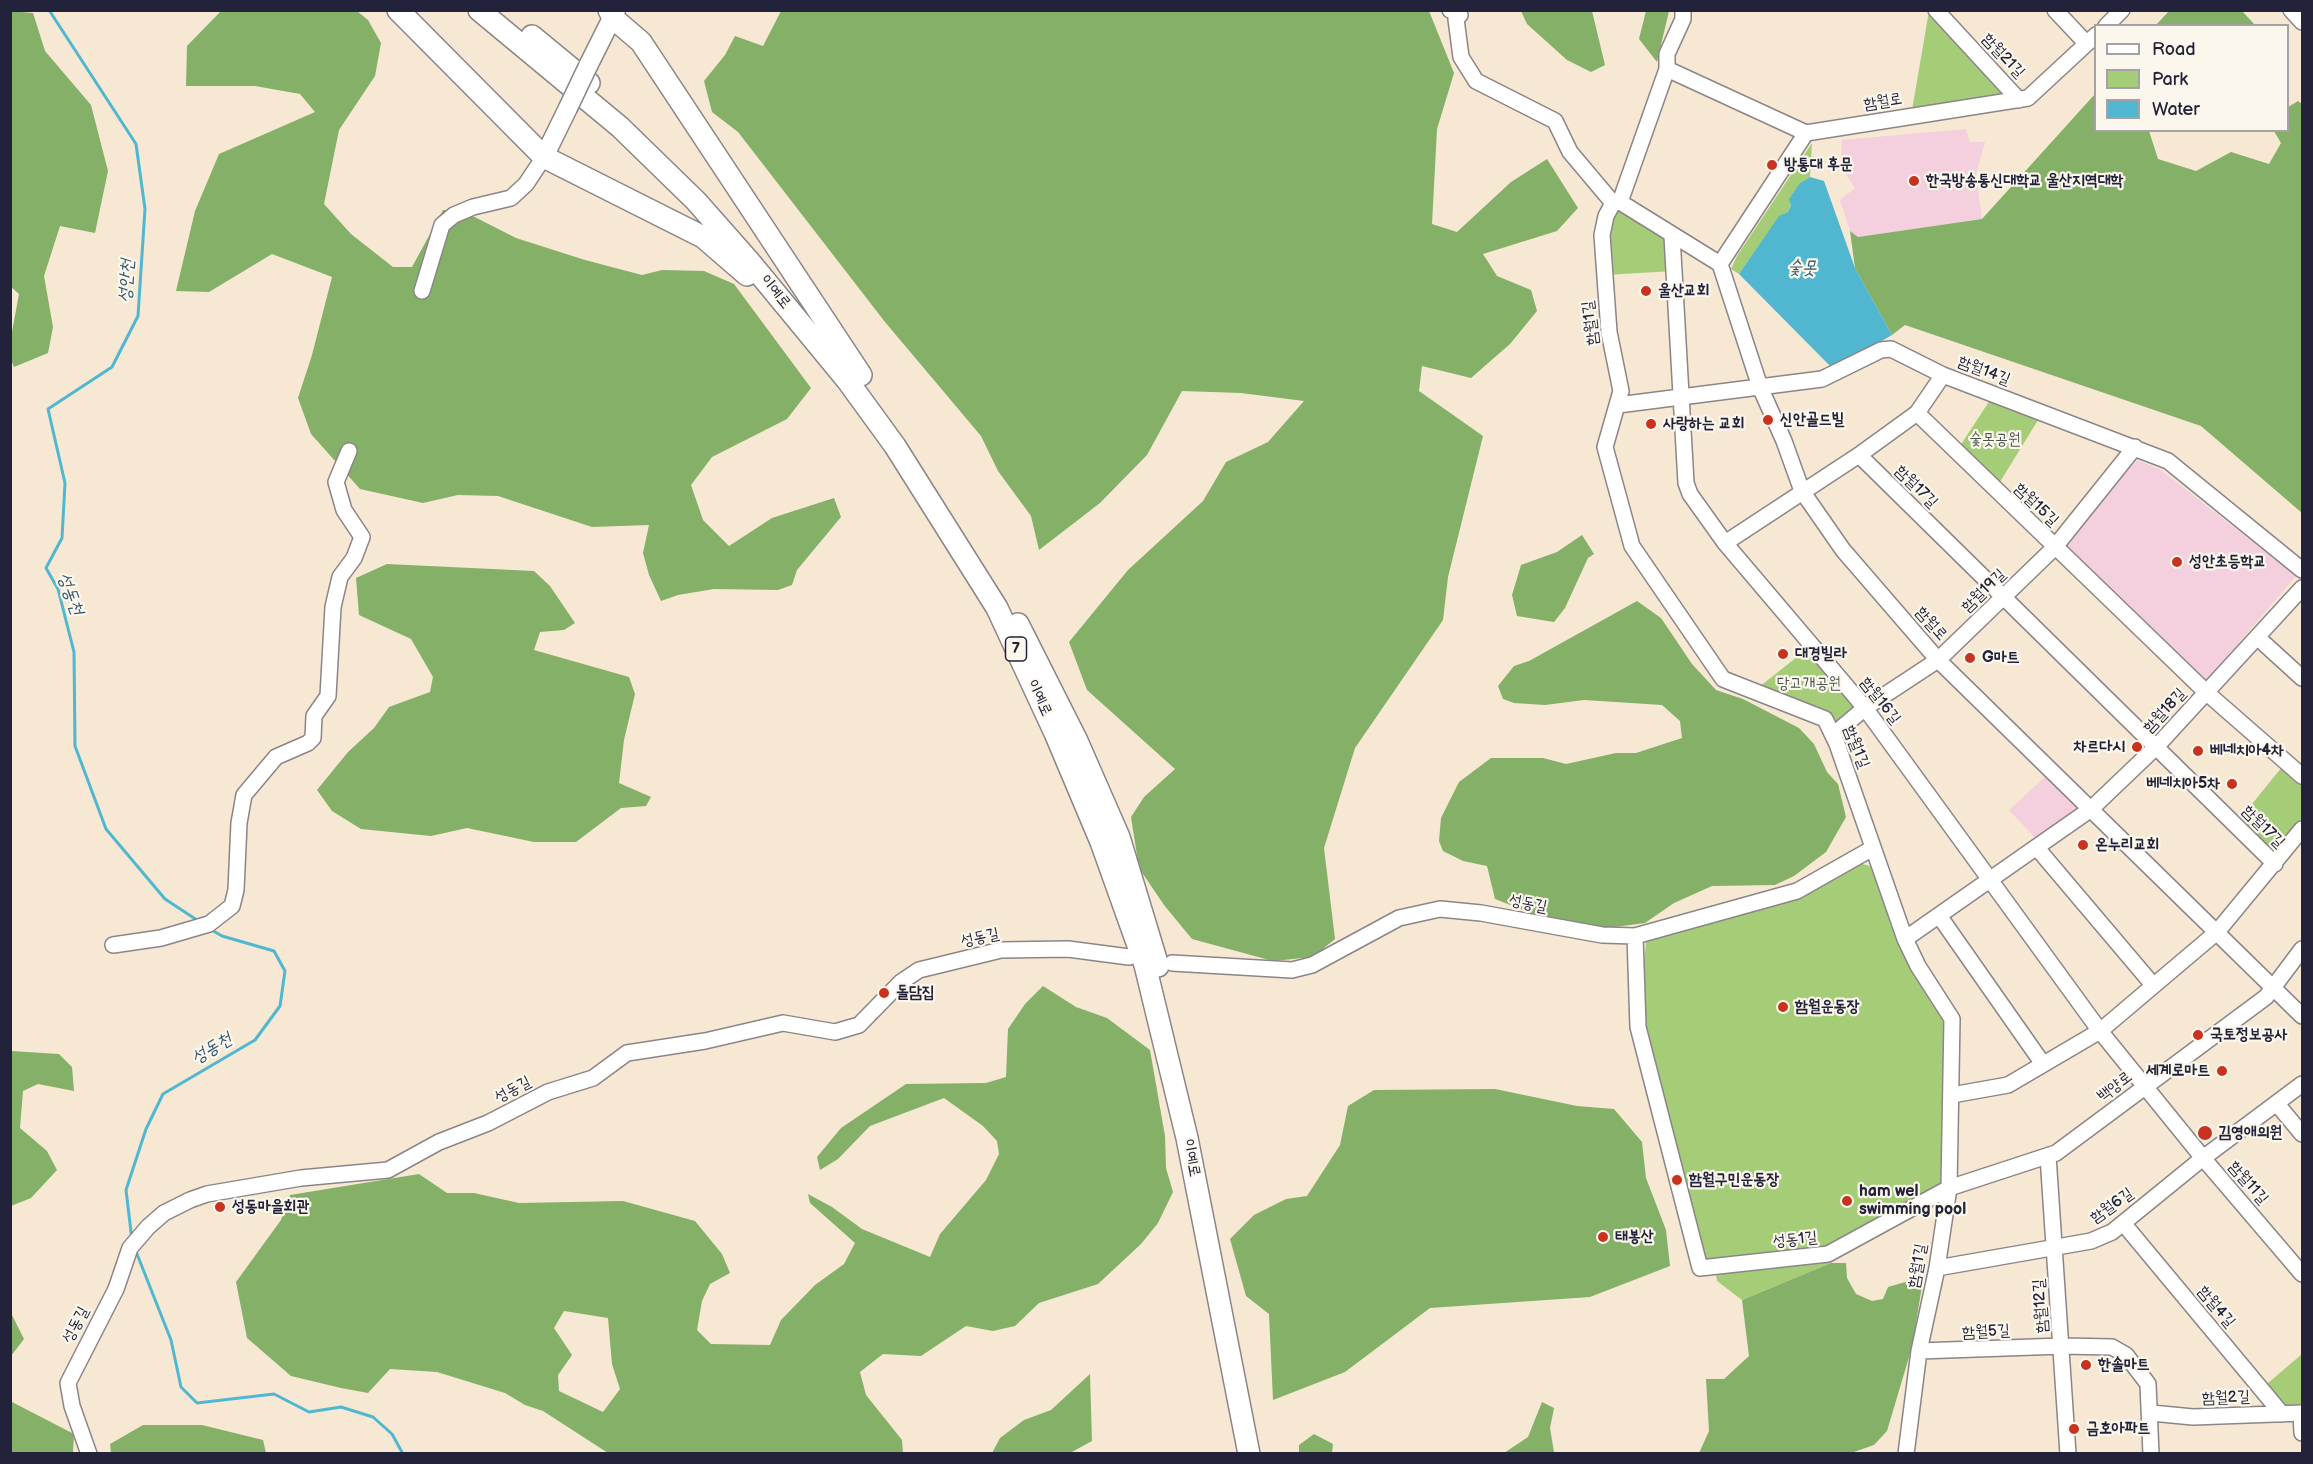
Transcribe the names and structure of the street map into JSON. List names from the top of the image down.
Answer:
{
  "streets": {
    "highway": ["이예로", "7"],
    "street": [
      "함월21길",
      "함월로",
      "함월1길",
      "함월14길",
      "함월17길",
      "함월15길",
      "함월19길",
      "함월16길",
      "함월18길",
      "성동길",
      "백양로",
      "함월11길",
      "함월6길",
      "성동1길",
      "함월12길",
      "함월4길",
      "함월5길",
      "함월2길"
    ]
  },
  "crossings": [
    ["함월21길", "함월로"],
    ["함월로", "함월14길"],
    ["함월로", "함월17길"],
    ["함월로", "함월19길"],
    ["함월로", "함월18길"],
    ["함월로", "백양로"],
    ["함월1길", "함월14길"],
    ["함월1길", "함월17길"],
    ["함월1길", "함월19길"],
    ["함월1길", "함월18길"],
    ["함월1길", "성동길"],
    ["함월1길", "백양로"],
    ["함월1길", "함월6길"],
    ["함월1길", "성동1길"],
    ["함월1길", "함월5길"],
    ["함월14길", "함월19길"],
    ["함월14길", "함월16길"],
    ["함월17길", "함월19길"],
    ["함월17길", "함월16길"],
    ["함월17길", "함월18길"],
    ["함월15길", "함월19길"],
    ["함월15길", "함월18길"],
    ["함월19길", "함월16길"],
    ["함월16길", "함월18길"],
    ["함월16길", "백양로"],
    ["함월16길", "함월11길"],
    ["성동길", "성동1길"],
    ["백양로", "함월11길"],
    ["백양로", "성동1길"],
    ["백양로", "함월12길"],
    ["함월11길", "함월6길"],
    ["함월6길", "함월12길"],
    ["함월6길", "함월4길"],
    ["함월12길", "함월5길"],
    ["함월4길", "함월2길"],
    ["함월5길", "함월2길"]
  ],
  "water": ["숯못", "성안천", "성동천"],
  "parks": ["숯못공원", "당고개공원"],
  "places": [
    "방통대 후문",
    "한국방송통신대학교 울산지역대학",
    "울산교회",
    "신안골드빌",
    "사랑하는 교회",
    "성안초등학교",
    "대경빌라",
    "G마트",
    "차르다시",
    "베네치아4차",
    "베네치아5차",
    "온누리교회",
    "돌담집",
    "함월운동장",
    "국토정보공사",
    "세계로마트",
    "김영애의원",
    "함월구민운동장",
    "ham wel swimming pool",
    "성동마을회관",
    "태봉산",
    "한솔마트",
    "금호아파트"
  ],
  "legend": ["Road", "Park", "Water"]
}
